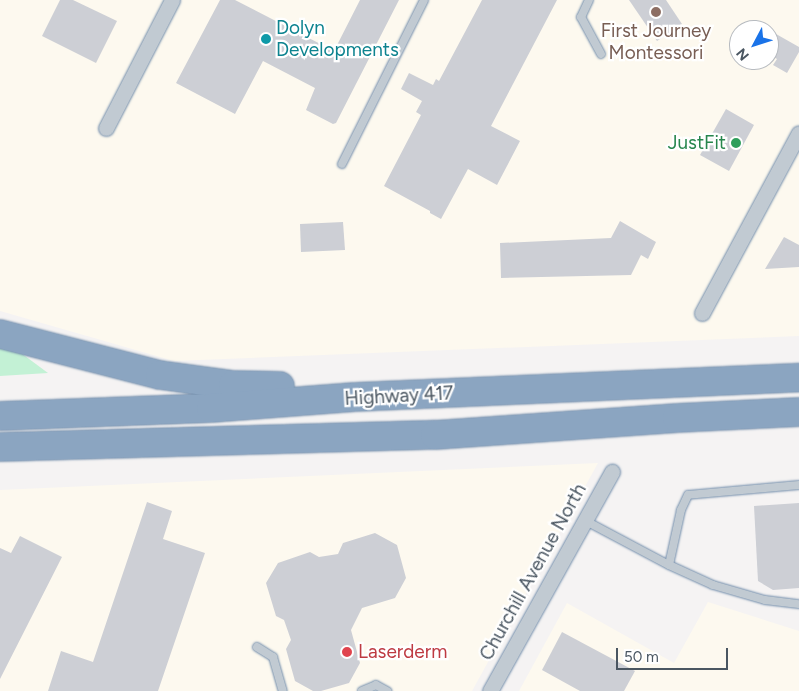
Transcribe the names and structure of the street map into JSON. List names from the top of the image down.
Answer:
{
  "streets": {
    "highway": ["Highway 417"],
    "street": ["Churchill Avenue North"]
  },
  "places": [
    "First Journey Montessori",
    "Dolyn Developments",
    "JustFit",
    "Laserderm"
  ],
  "scale_bar": "50 m",
  "north": "bottom left"
}
